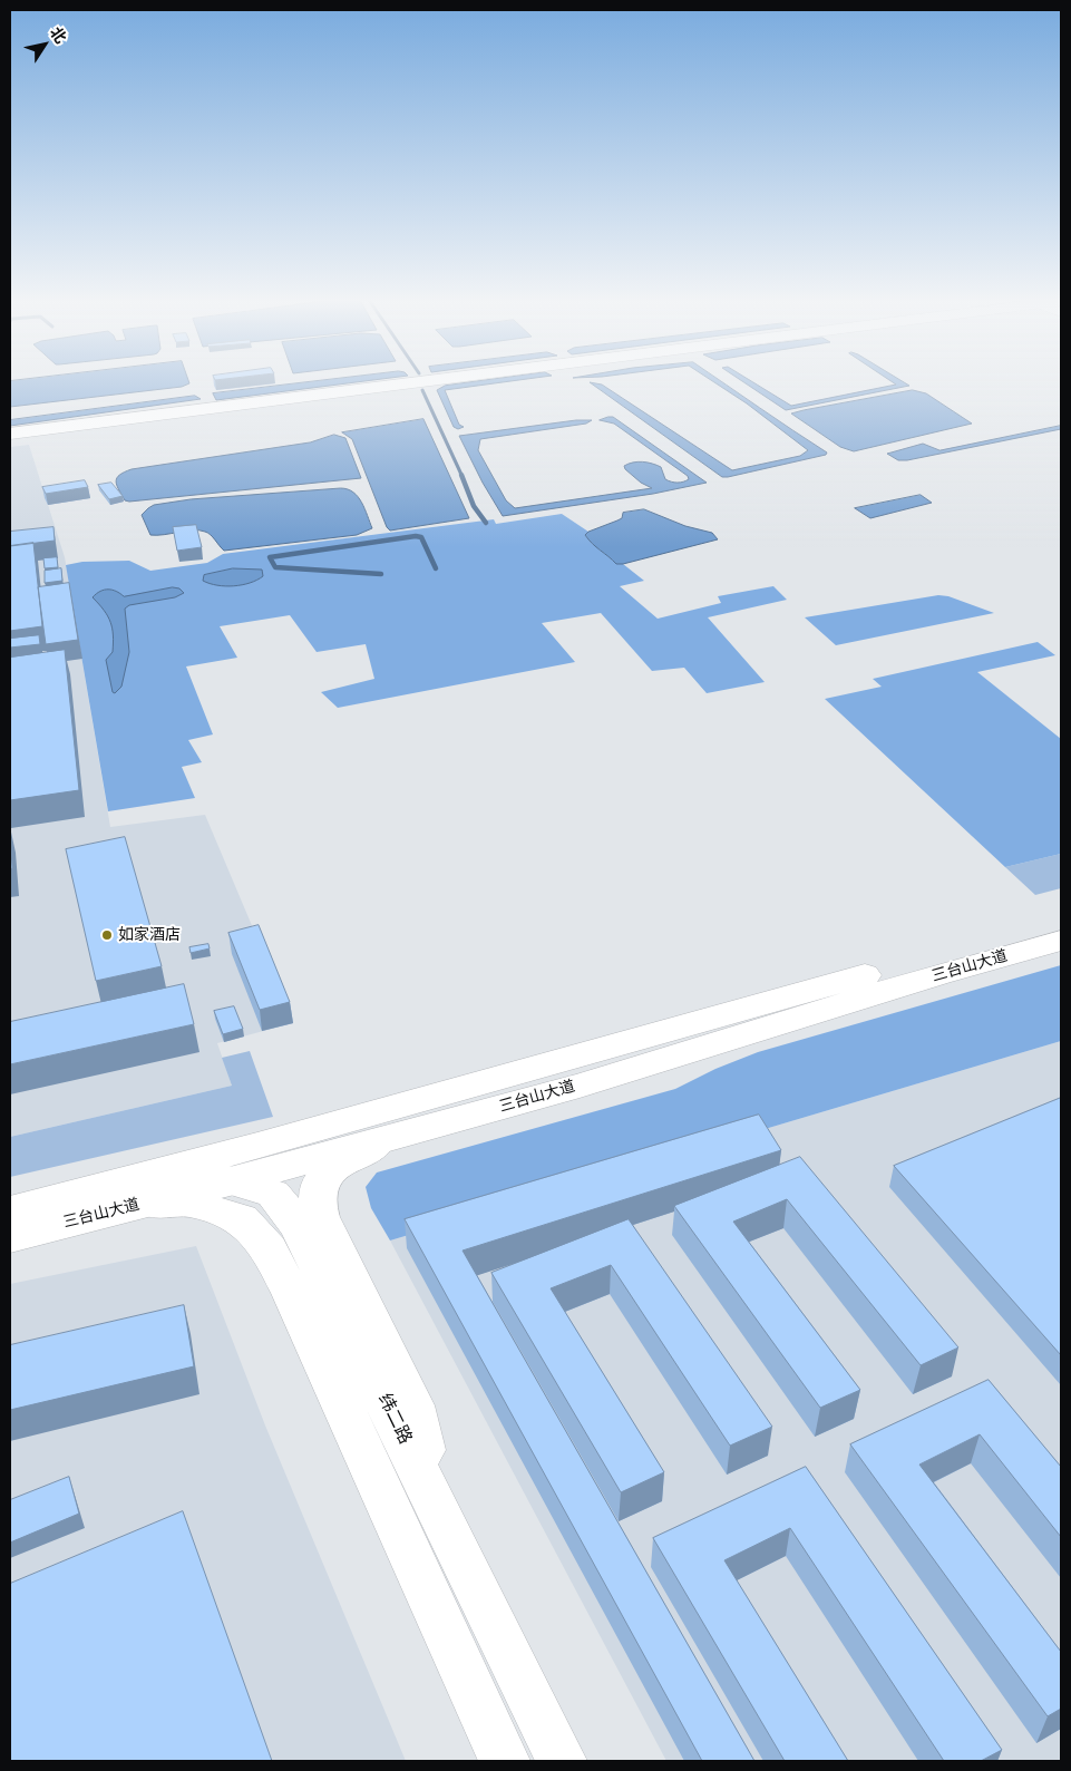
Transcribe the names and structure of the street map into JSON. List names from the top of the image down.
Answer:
{
  "streets": {
    "main road": ["三台山大道", "纬二路"]
  },
  "crossings": [
    ["三台山大道", "纬二路"]
  ],
  "places": ["如家酒店"],
  "north": "top right"
}
